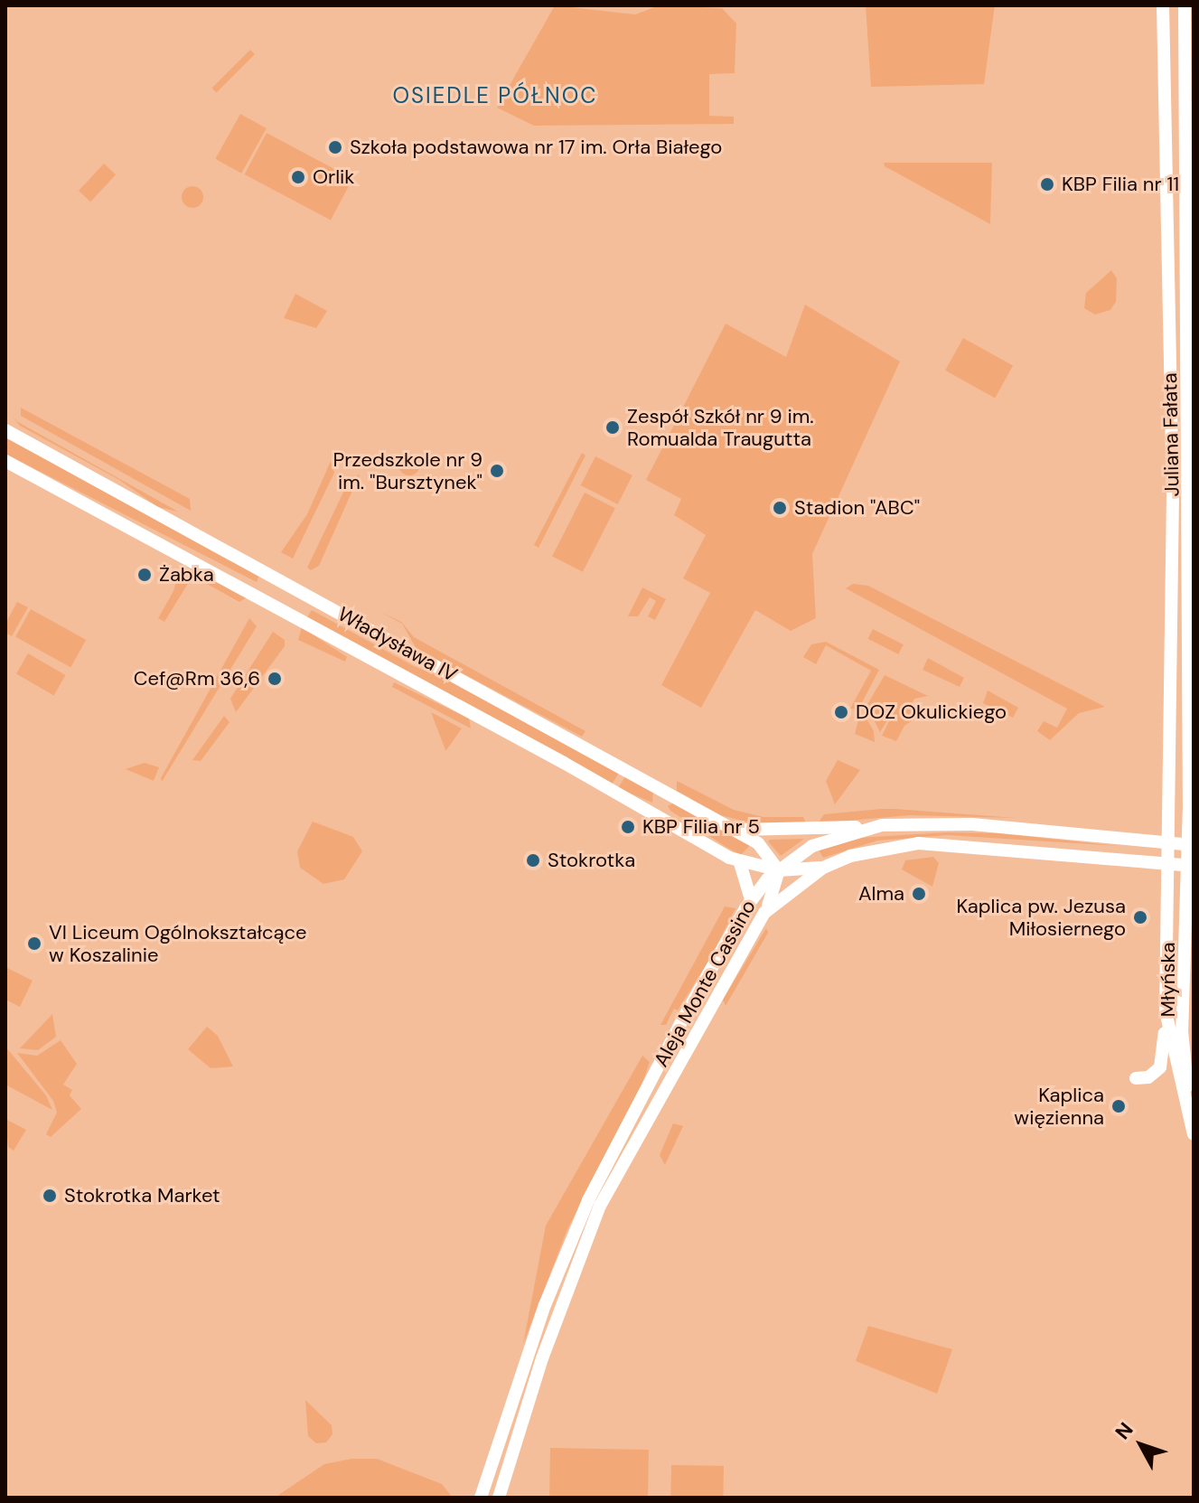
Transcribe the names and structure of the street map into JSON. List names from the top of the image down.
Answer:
{
  "streets": {
    "street": [
      "Juliana Fałata",
      "Władysława IV",
      "Młyńska",
      "Aleja Monte Cassino"
    ]
  },
  "crossings": [
    ["Juliana Fałata", "Młyńska"],
    ["Juliana Fałata", "Aleja Monte Cassino"],
    ["Władysława IV", "Aleja Monte Cassino"],
    ["Młyńska", "Aleja Monte Cassino"]
  ],
  "districts": ["OSIEDLE PÓŁNOC"],
  "places": [
    "Szkoła podstawowa nr 17 im. Orła Białego",
    "Orlik",
    "KBP Filia nr 11",
    "Zespół Szkół nr 9 im. Romualda Traugutta",
    "Przedszkole nr 9 im. \"Bursztynek\"",
    "Stadion \"ABC\"",
    "Żabka",
    "Cef@Rm 36,6",
    "DOZ Okulickiego",
    "KBP Filia nr 5",
    "Stokrotka",
    "Alma",
    "Kaplica pw. Jezusa Miłosiernego",
    "VI Liceum Ogólnokształcące w Koszalinie",
    "Kaplica więzienna",
    "Stokrotka Market"
  ],
  "north": "top left"
}
